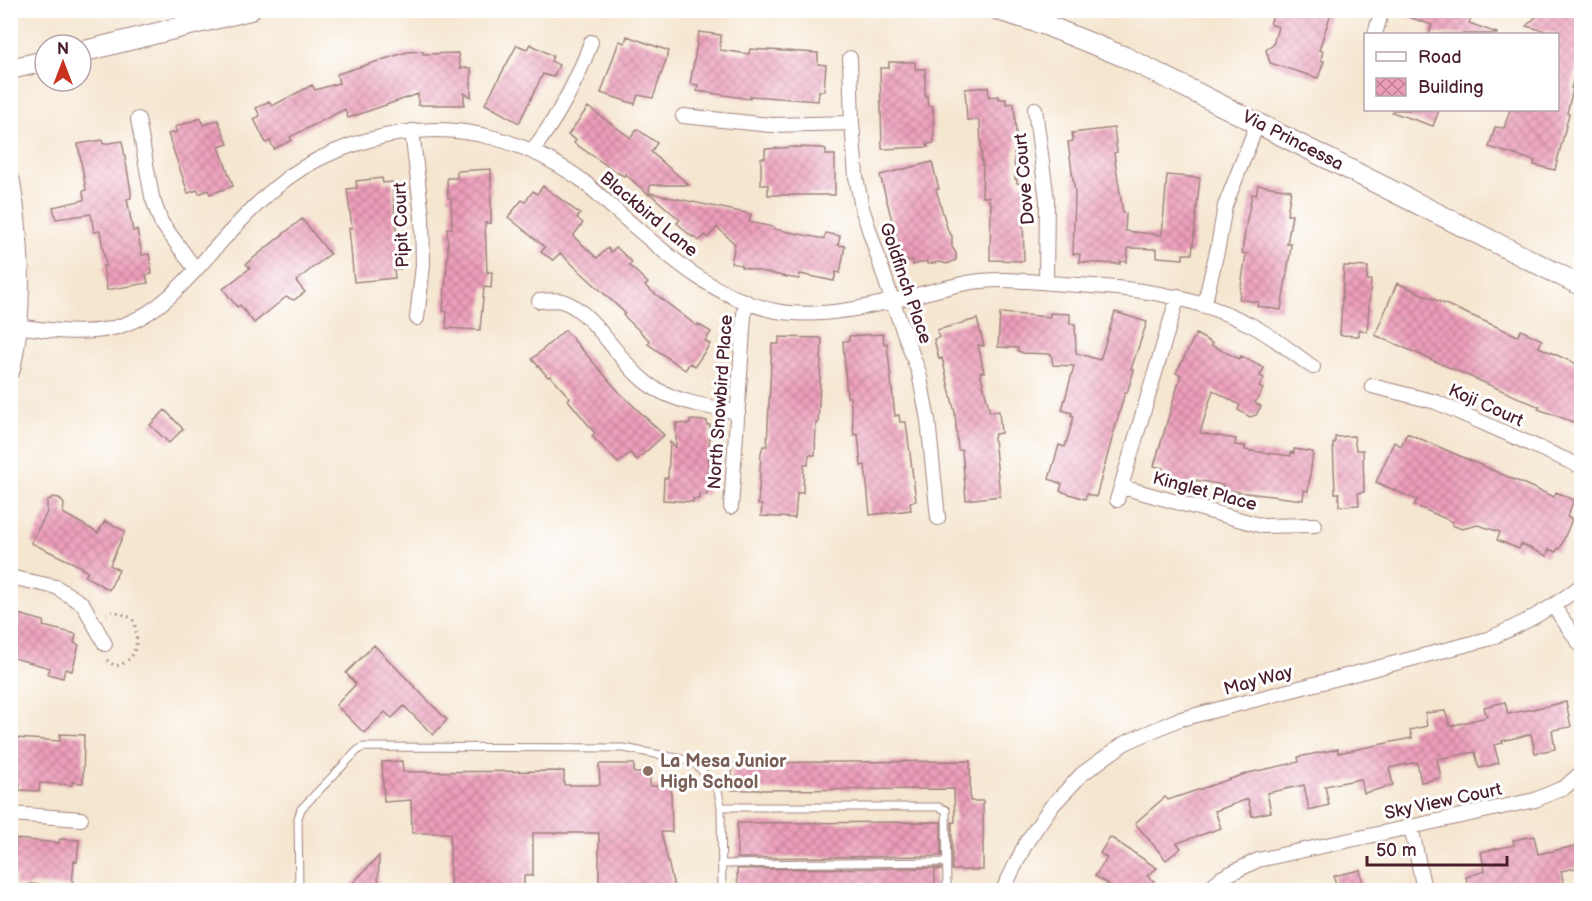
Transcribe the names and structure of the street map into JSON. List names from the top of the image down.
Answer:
{
  "streets": {
    "street": [
      "Via Princessa",
      "Dove Court",
      "Blackbird Lane",
      "Pipit Court",
      "Goldfinch Place",
      "North Snowbird Place",
      "Koji Court",
      "Kinglet Place",
      "May Way",
      "Sky View Court"
    ]
  },
  "crossings": [
    ["Dove Court", "Blackbird Lane"],
    ["Blackbird Lane", "Pipit Court"],
    ["Blackbird Lane", "Goldfinch Place"],
    ["Blackbird Lane", "North Snowbird Place"],
    ["Blackbird Lane", "Kinglet Place"]
  ],
  "places": ["La Mesa Junior High School"],
  "legend": ["Road", "Building"],
  "scale_bar": "50 m",
  "north": "top"
}
